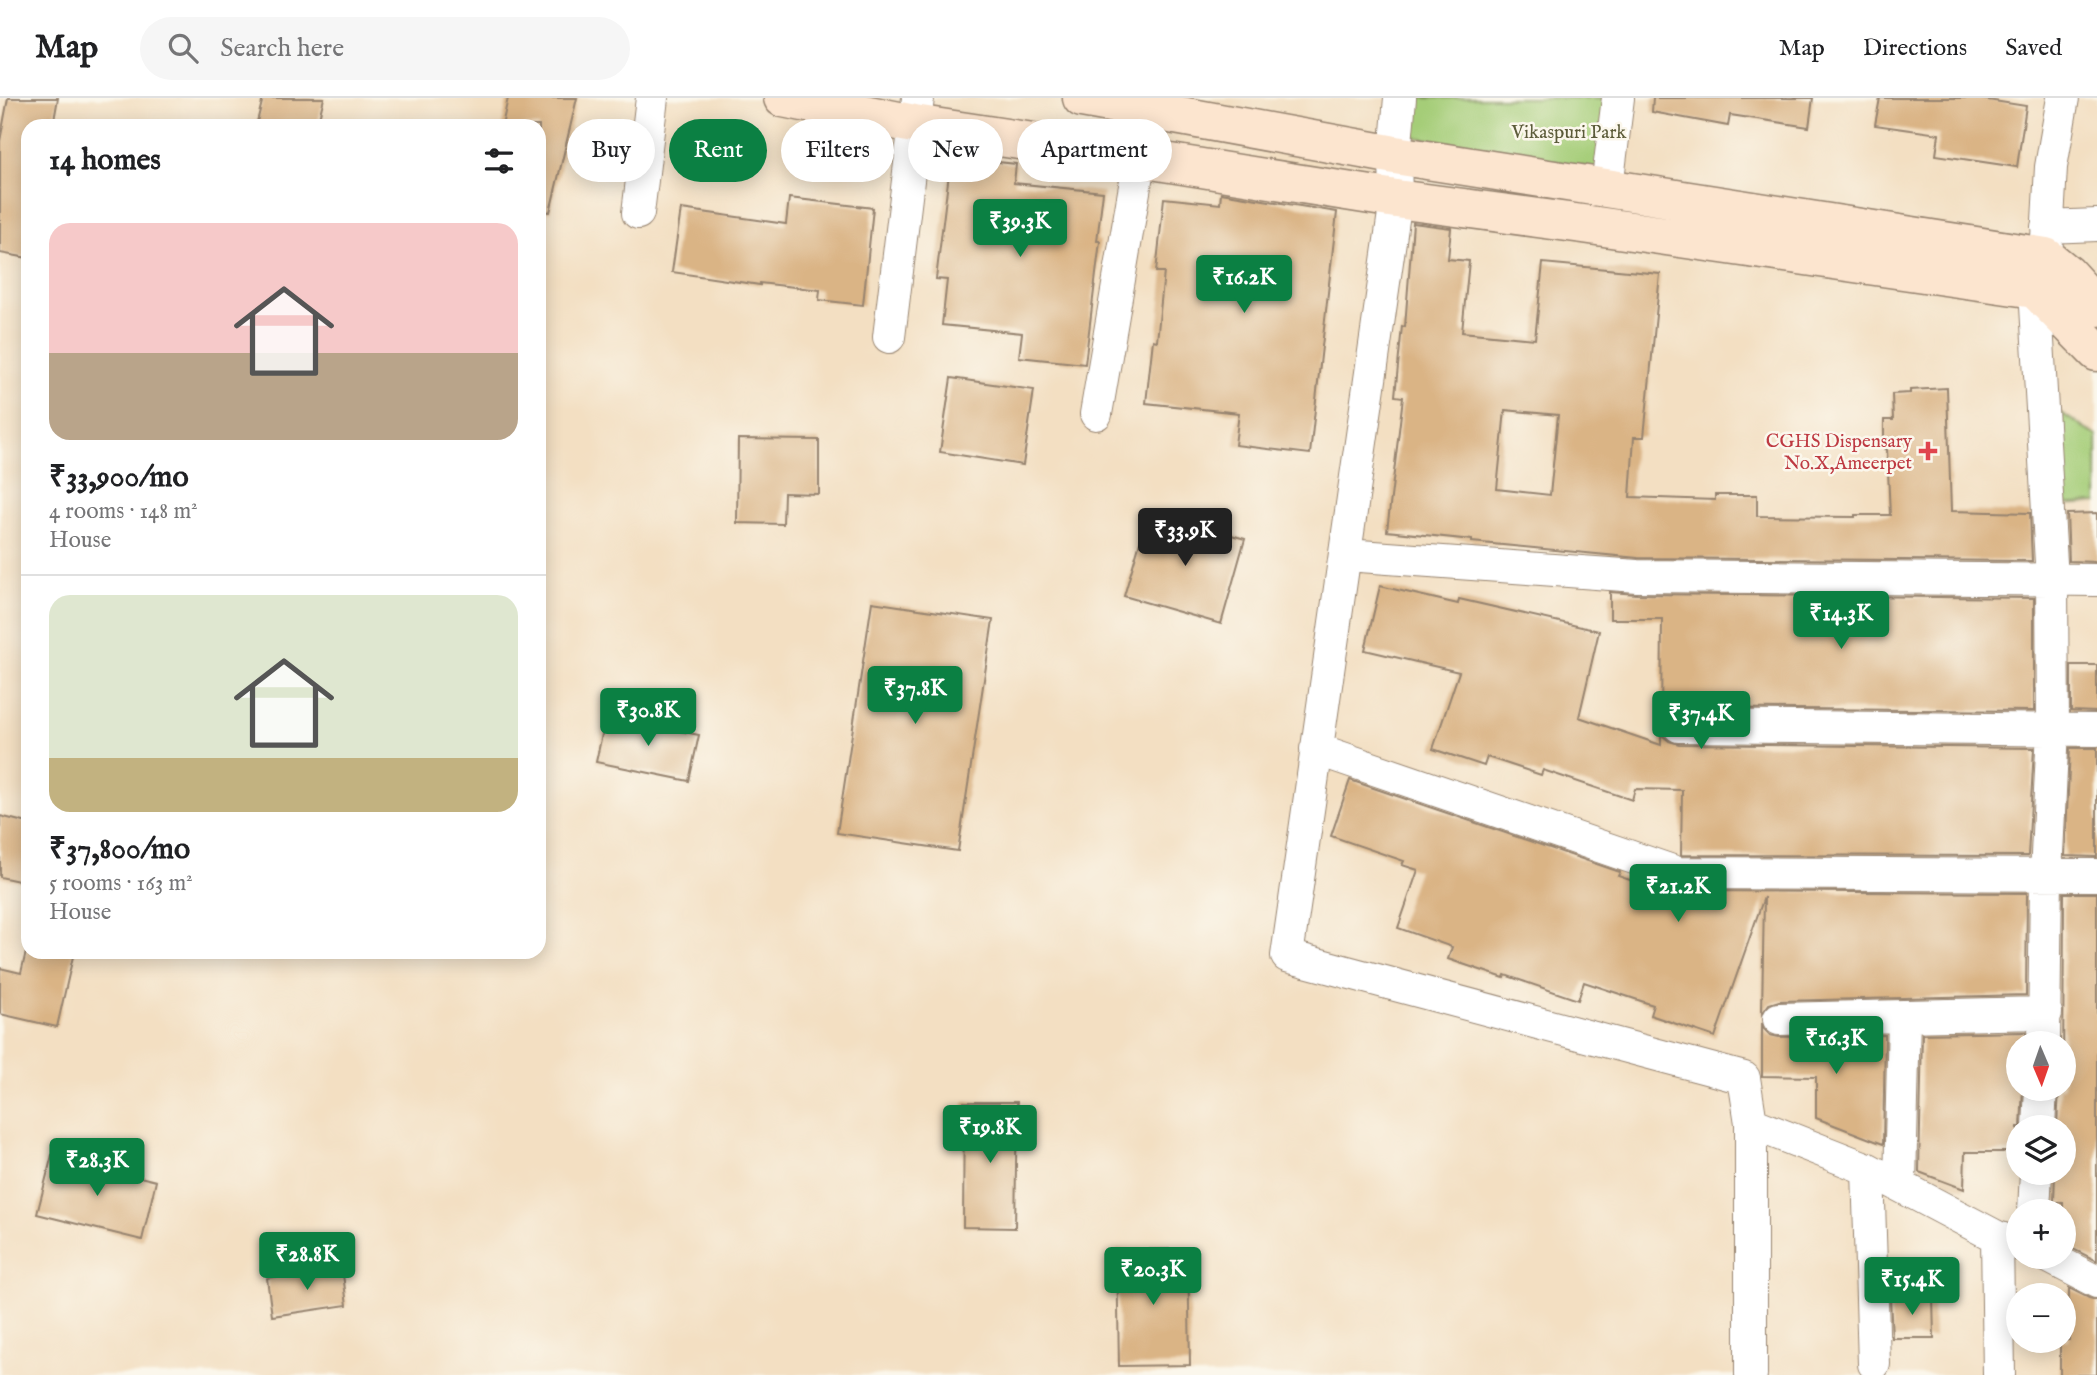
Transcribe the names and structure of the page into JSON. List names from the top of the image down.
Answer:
{
  "parks": ["Vikaspuri Park"],
  "places": {
    "health": ["CGHS Dispensary No.X,Ameerpet"]
  },
  "north": "bottom",
  "page": {
    "header": "Map",
    "search": "Search here",
    "nav": ["Map", "Directions", "Saved"],
    "chip": [
      "Buy",
      "Rent",
      "Filters",
      "New",
      "Apartment"
    ],
    "heading": "14 homes",
    "price": [
      "₹39.3K",
      "₹16.2K",
      "₹33.9K",
      "₹14.3K",
      "₹37.8K",
      "₹30.8K",
      "₹37.4K",
      "₹21.2K",
      "₹16.3K",
      "₹19.8K",
      "₹28.3K",
      "₹28.8K",
      "₹20.3K",
      "₹15.4K"
    ],
    "list": [
      {
        "name": "₹33,900/mo",
        "note": "4 rooms · 148 m² · House"
      },
      {
        "name": "₹37,800/mo",
        "note": "5 rooms · 163 m² · House"
      }
    ],
    "map_buttons": ["+", "−"]
  }
}
